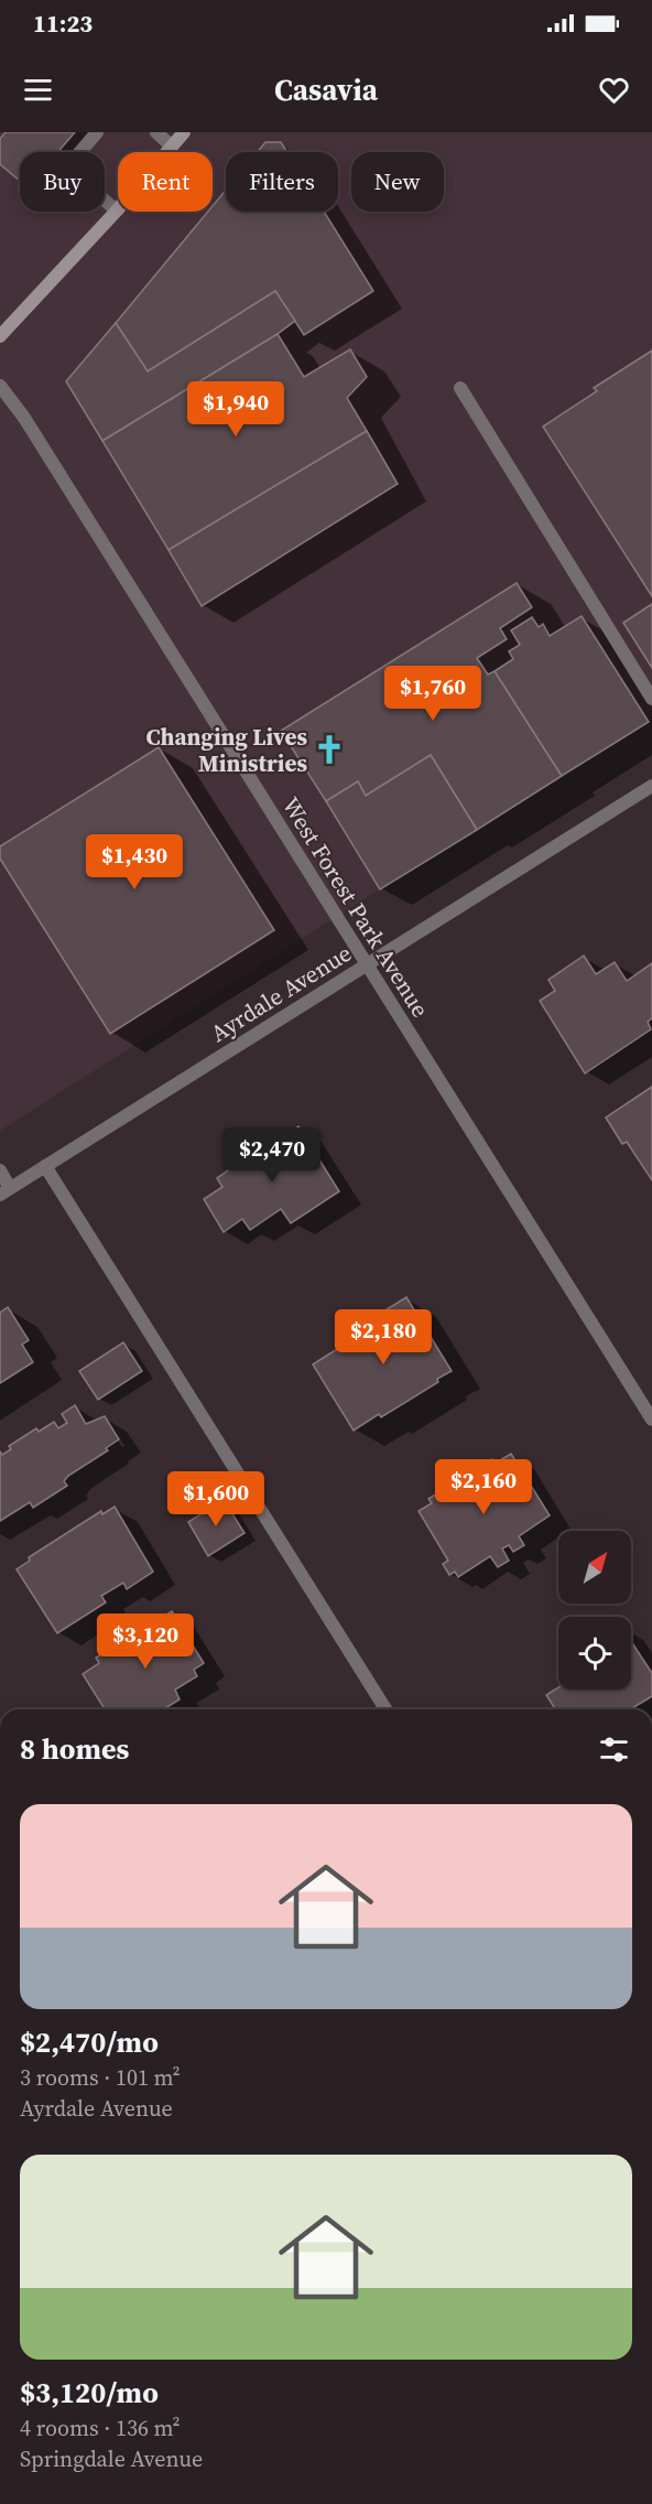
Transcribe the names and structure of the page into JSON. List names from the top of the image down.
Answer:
{
  "streets": {
    "street": ["West Forest Park Avenue", "Ayrdale Avenue"]
  },
  "crossings": [
    ["West Forest Park Avenue", "Ayrdale Avenue"]
  ],
  "places": {
    "church": ["Changing Lives Ministries"]
  },
  "north": "top right",
  "page": {
    "status": "11:23",
    "header": "Casavia",
    "chip": [
      "Buy",
      "Rent",
      "Filters",
      "New"
    ],
    "price": [
      "$1,940",
      "$1,760",
      "$1,430",
      "$2,470",
      "$2,180",
      "$2,160",
      "$1,600",
      "$3,120"
    ],
    "heading": "8 homes",
    "list": [
      {
        "name": "$2,470/mo",
        "note": "3 rooms · 101 m² · Ayrdale Avenue"
      },
      {
        "name": "$3,120/mo",
        "note": "4 rooms · 136 m² · Springdale Avenue"
      }
    ]
  }
}
